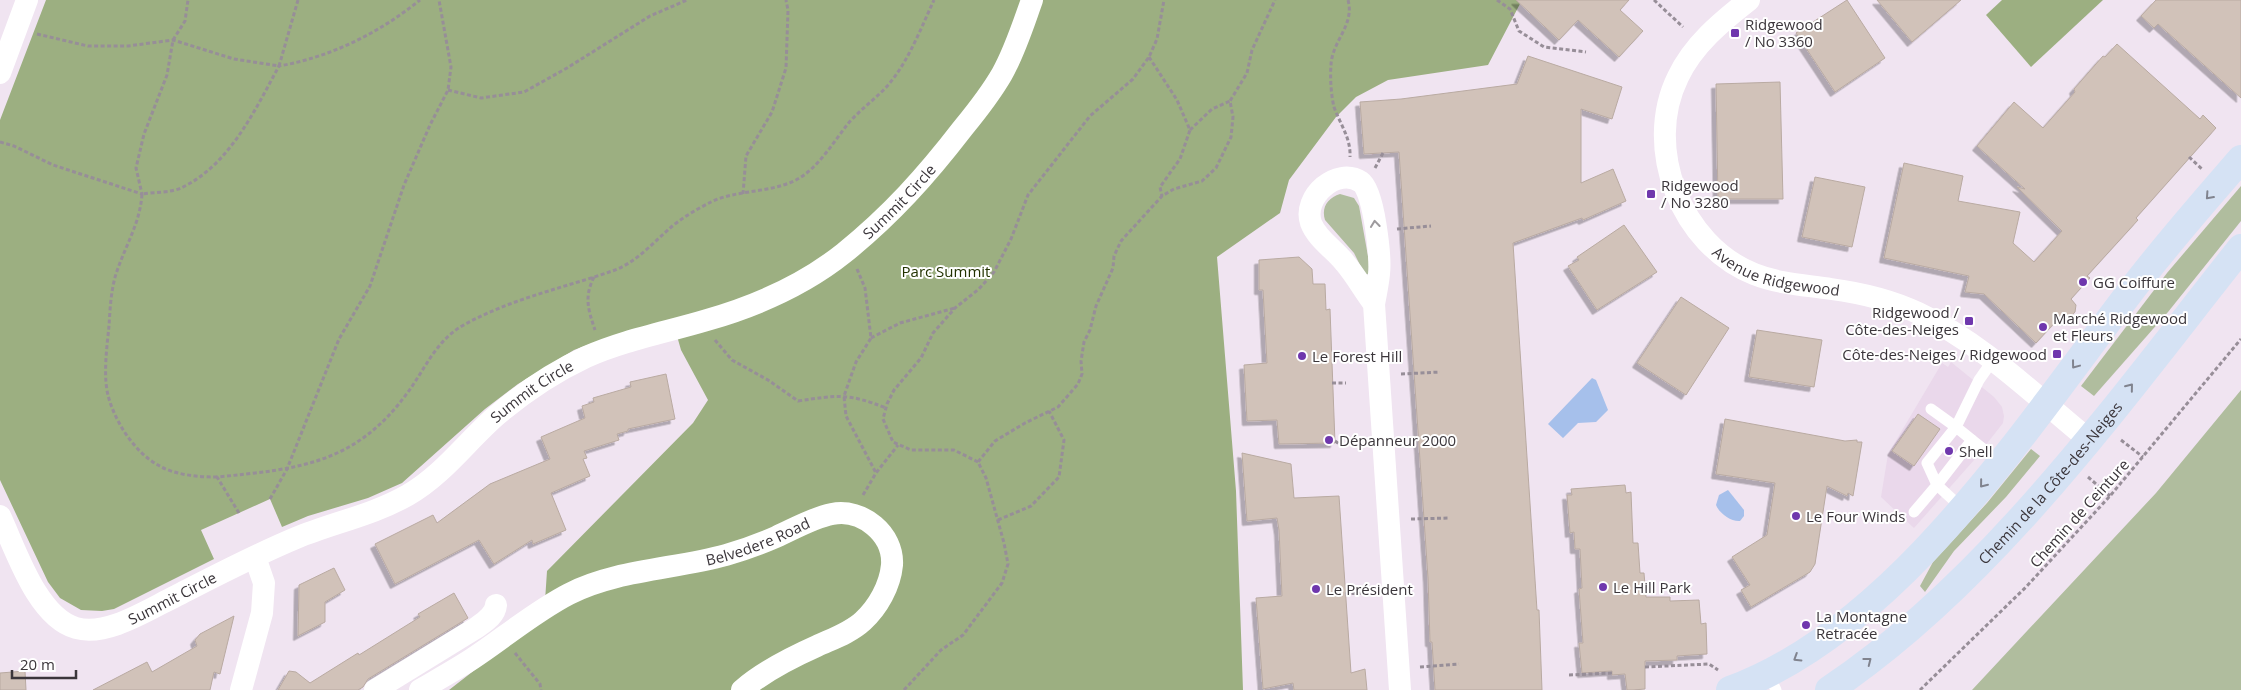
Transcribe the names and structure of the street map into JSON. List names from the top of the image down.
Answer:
{
  "streets": {
    "main road": ["Chemin de la Côte-des-Neiges"],
    "street": ["Summit Circle", "Avenue Ridgewood", "Belvedere Road"],
    "path": ["Chemin de Ceinture"]
  },
  "crossings": [
    ["Avenue Ridgewood", "Chemin de la Côte-des-Neiges"]
  ],
  "parks": ["Parc Summit"],
  "places": {
    "transit": [
      "Ridgewood / No 3360",
      "Ridgewood / No 3280",
      "Ridgewood / Côte-des-Neiges",
      "Côte-des-Neiges / Ridgewood"
    ],
    "other": [
      "GG Coiffure",
      "Marché Ridgewood et Fleurs",
      "Le Forest Hill",
      "Dépanneur 2000",
      "Shell",
      "Le Four Winds",
      "Le Hill Park",
      "Le Président",
      "La Montagne Retracée"
    ]
  },
  "scale_bar": "20 m"
}
